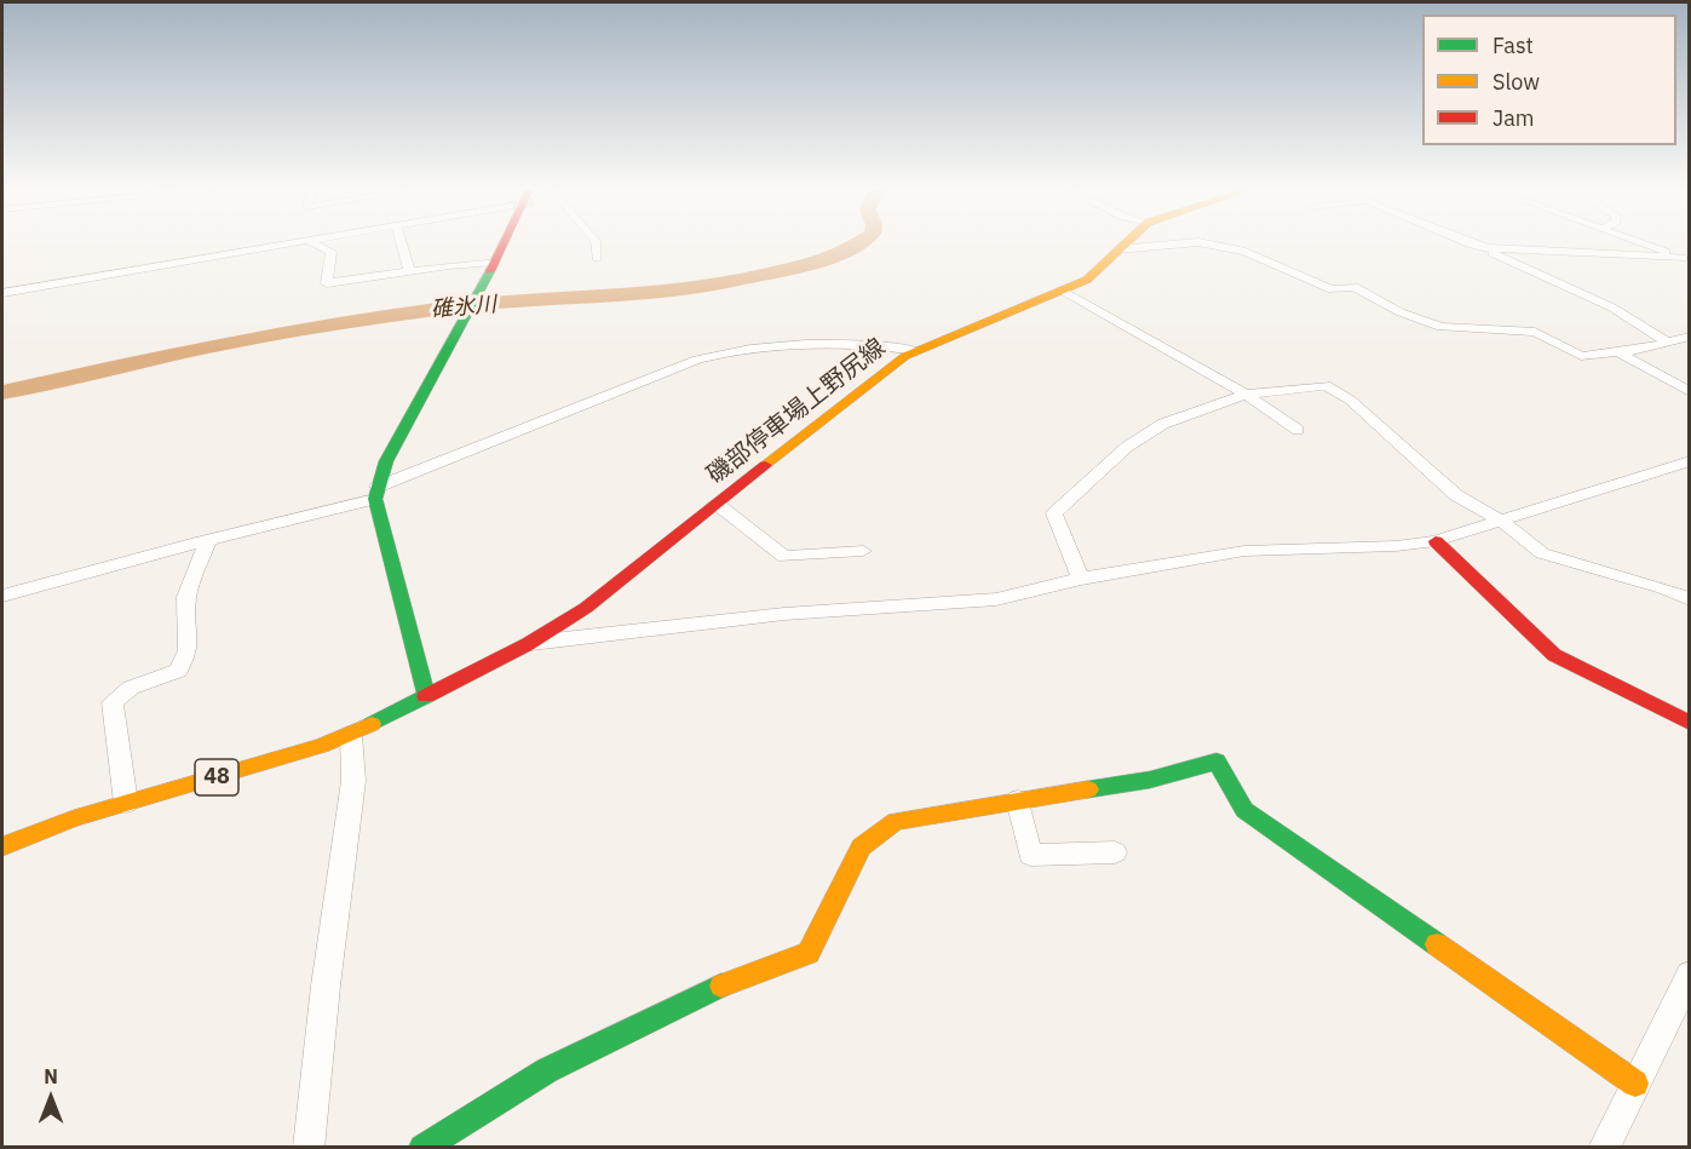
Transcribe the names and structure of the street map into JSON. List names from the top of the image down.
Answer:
{
  "streets": {
    "main road": ["磯部停車場上野尻線", "48"]
  },
  "crossings": [
    ["磯部停車場上野尻線", "48"]
  ],
  "water": ["碓氷川"],
  "legend": ["Fast", "Slow", "Jam"],
  "north": "top"
}
